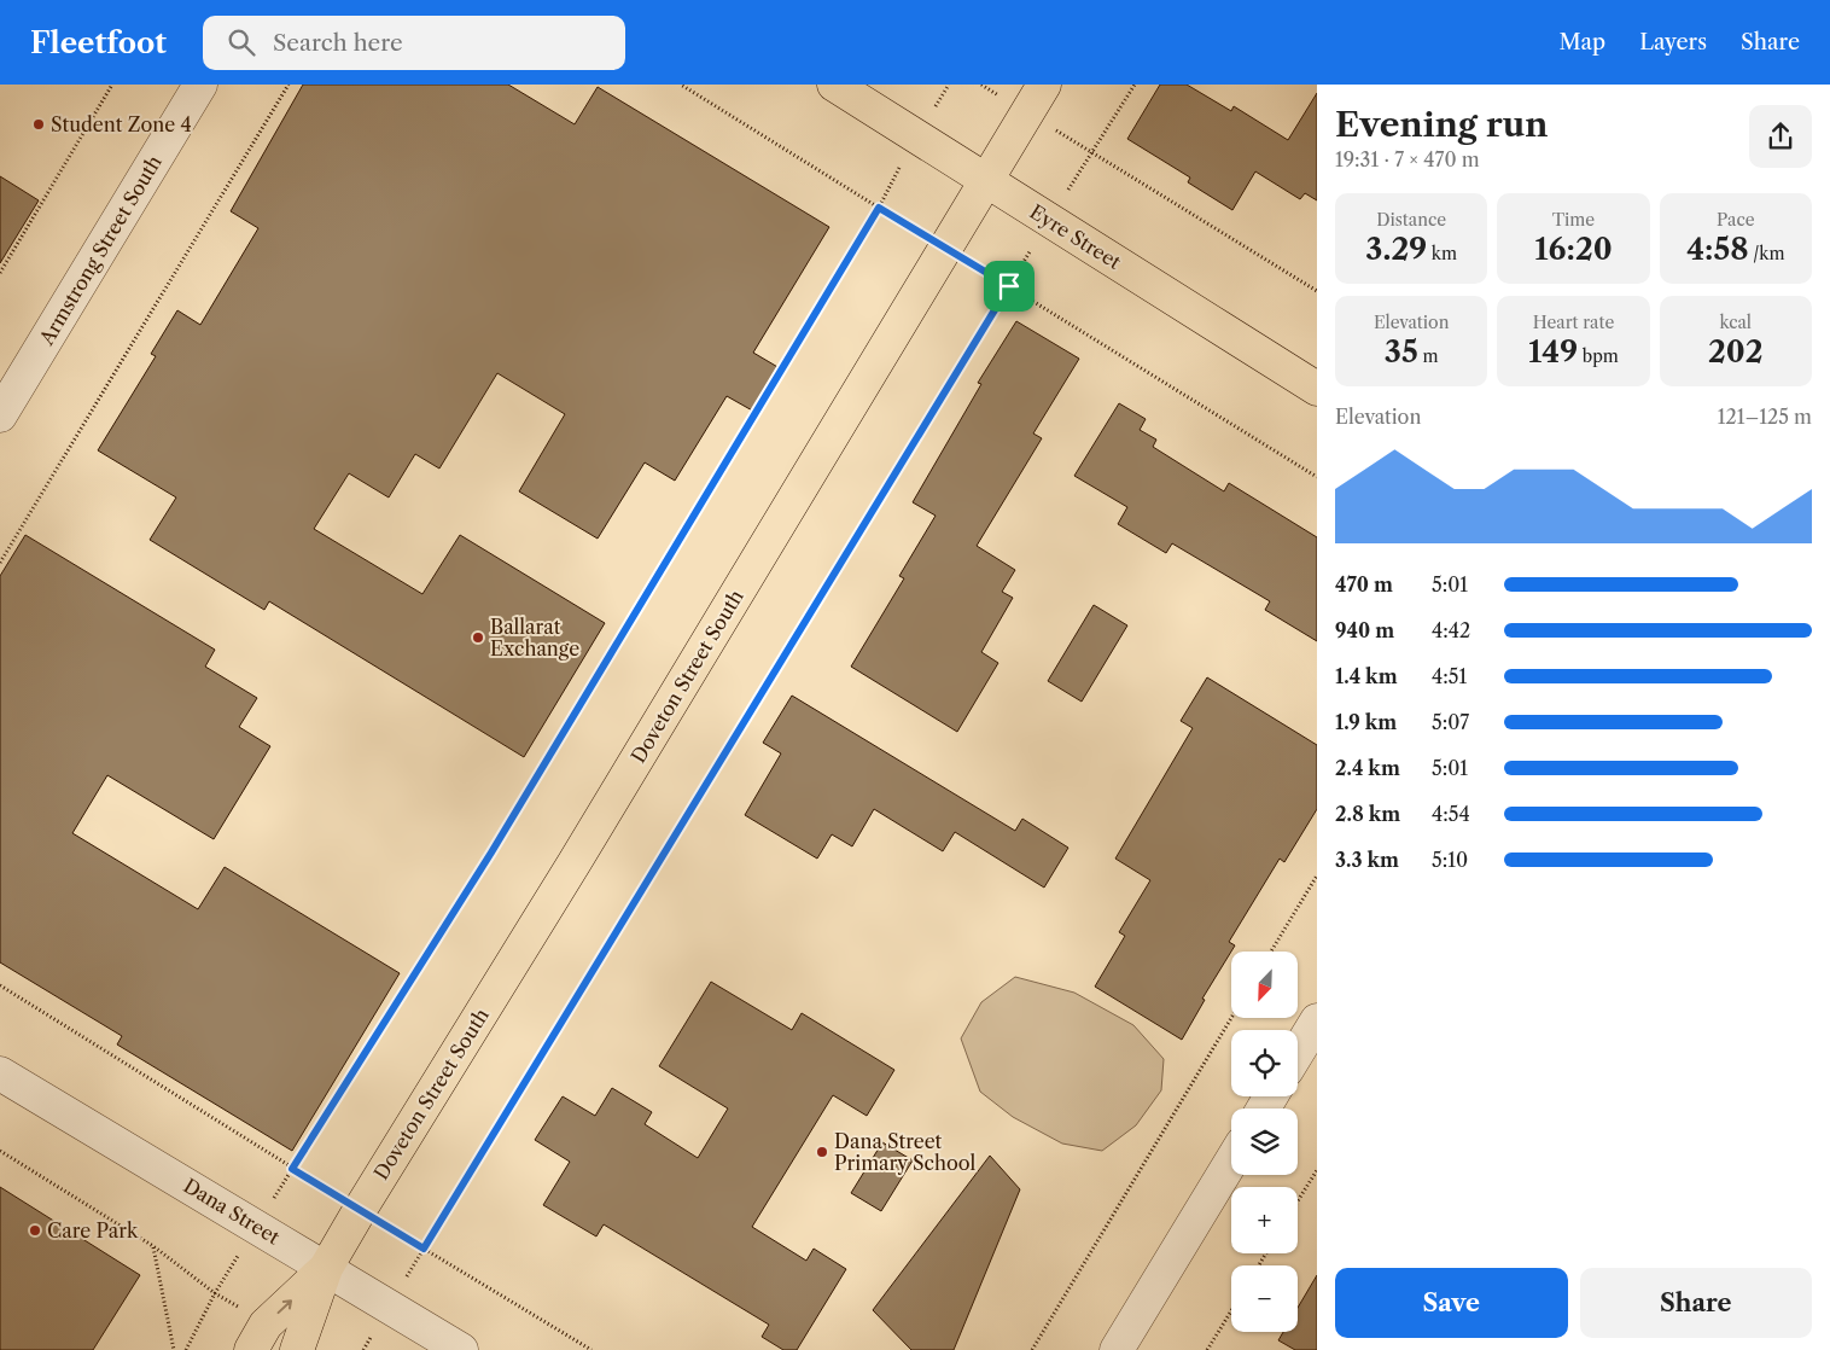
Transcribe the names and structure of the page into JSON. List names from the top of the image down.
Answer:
{
  "streets": {
    "main road": ["Eyre Street", "Doveton Street South"],
    "street": ["Armstrong Street South", "Dana Street"]
  },
  "crossings": [
    ["Eyre Street", "Doveton Street South"],
    ["Doveton Street South", "Dana Street"]
  ],
  "places": [
    "Student Zone 4",
    "Ballarat Exchange",
    "Dana Street Primary School",
    "Care Park"
  ],
  "north": "bottom left",
  "page": {
    "header": "Fleetfoot",
    "search": "Search here",
    "nav": ["Map", "Layers", "Share"],
    "heading": ["Evening run", "19:31 · 7 × 470 m"],
    "stats": [
      ["Distance", "3.29 km"],
      ["Time", "16:20"],
      ["Pace", "4:58 /km"],
      ["Elevation", "35 m"],
      ["Heart rate", "149 bpm"],
      ["kcal", "202"]
    ],
    "chart": ["Elevation", "121–125 m"],
    "list": [
      {
        "name": "470 m",
        "note": "5:01"
      },
      {
        "name": "940 m",
        "note": "4:42"
      },
      {
        "name": "1.4 km",
        "note": "4:51"
      },
      {
        "name": "1.9 km",
        "note": "5:07"
      },
      {
        "name": "2.4 km",
        "note": "5:01"
      },
      {
        "name": "2.8 km",
        "note": "4:54"
      },
      {
        "name": "3.3 km",
        "note": "5:10"
      }
    ],
    "map_buttons": ["+", "−"],
    "buttons": ["Save", "Share"]
  }
}
